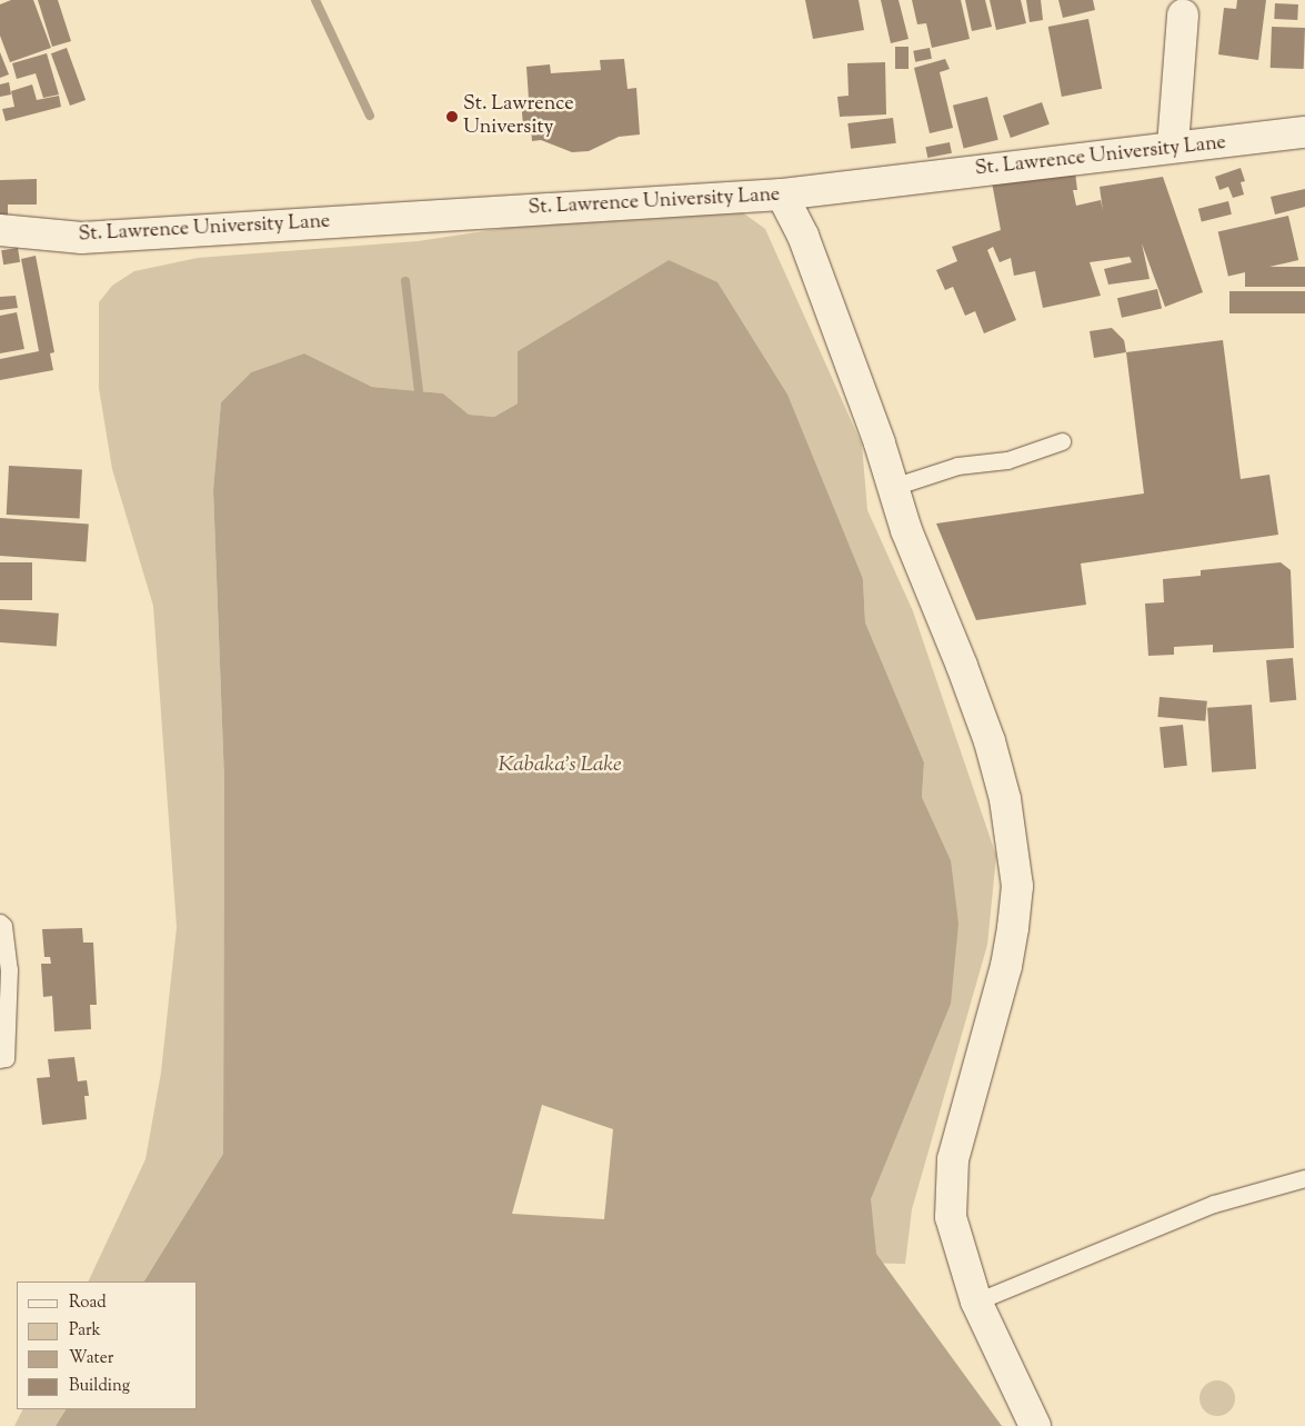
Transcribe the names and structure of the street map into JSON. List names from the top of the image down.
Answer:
{
  "streets": {
    "street": ["St. Lawrence University Lane"]
  },
  "water": ["Kabaka's Lake"],
  "places": ["St. Lawrence University"],
  "legend": [
    "Road",
    "Park",
    "Water",
    "Building"
  ]
}
